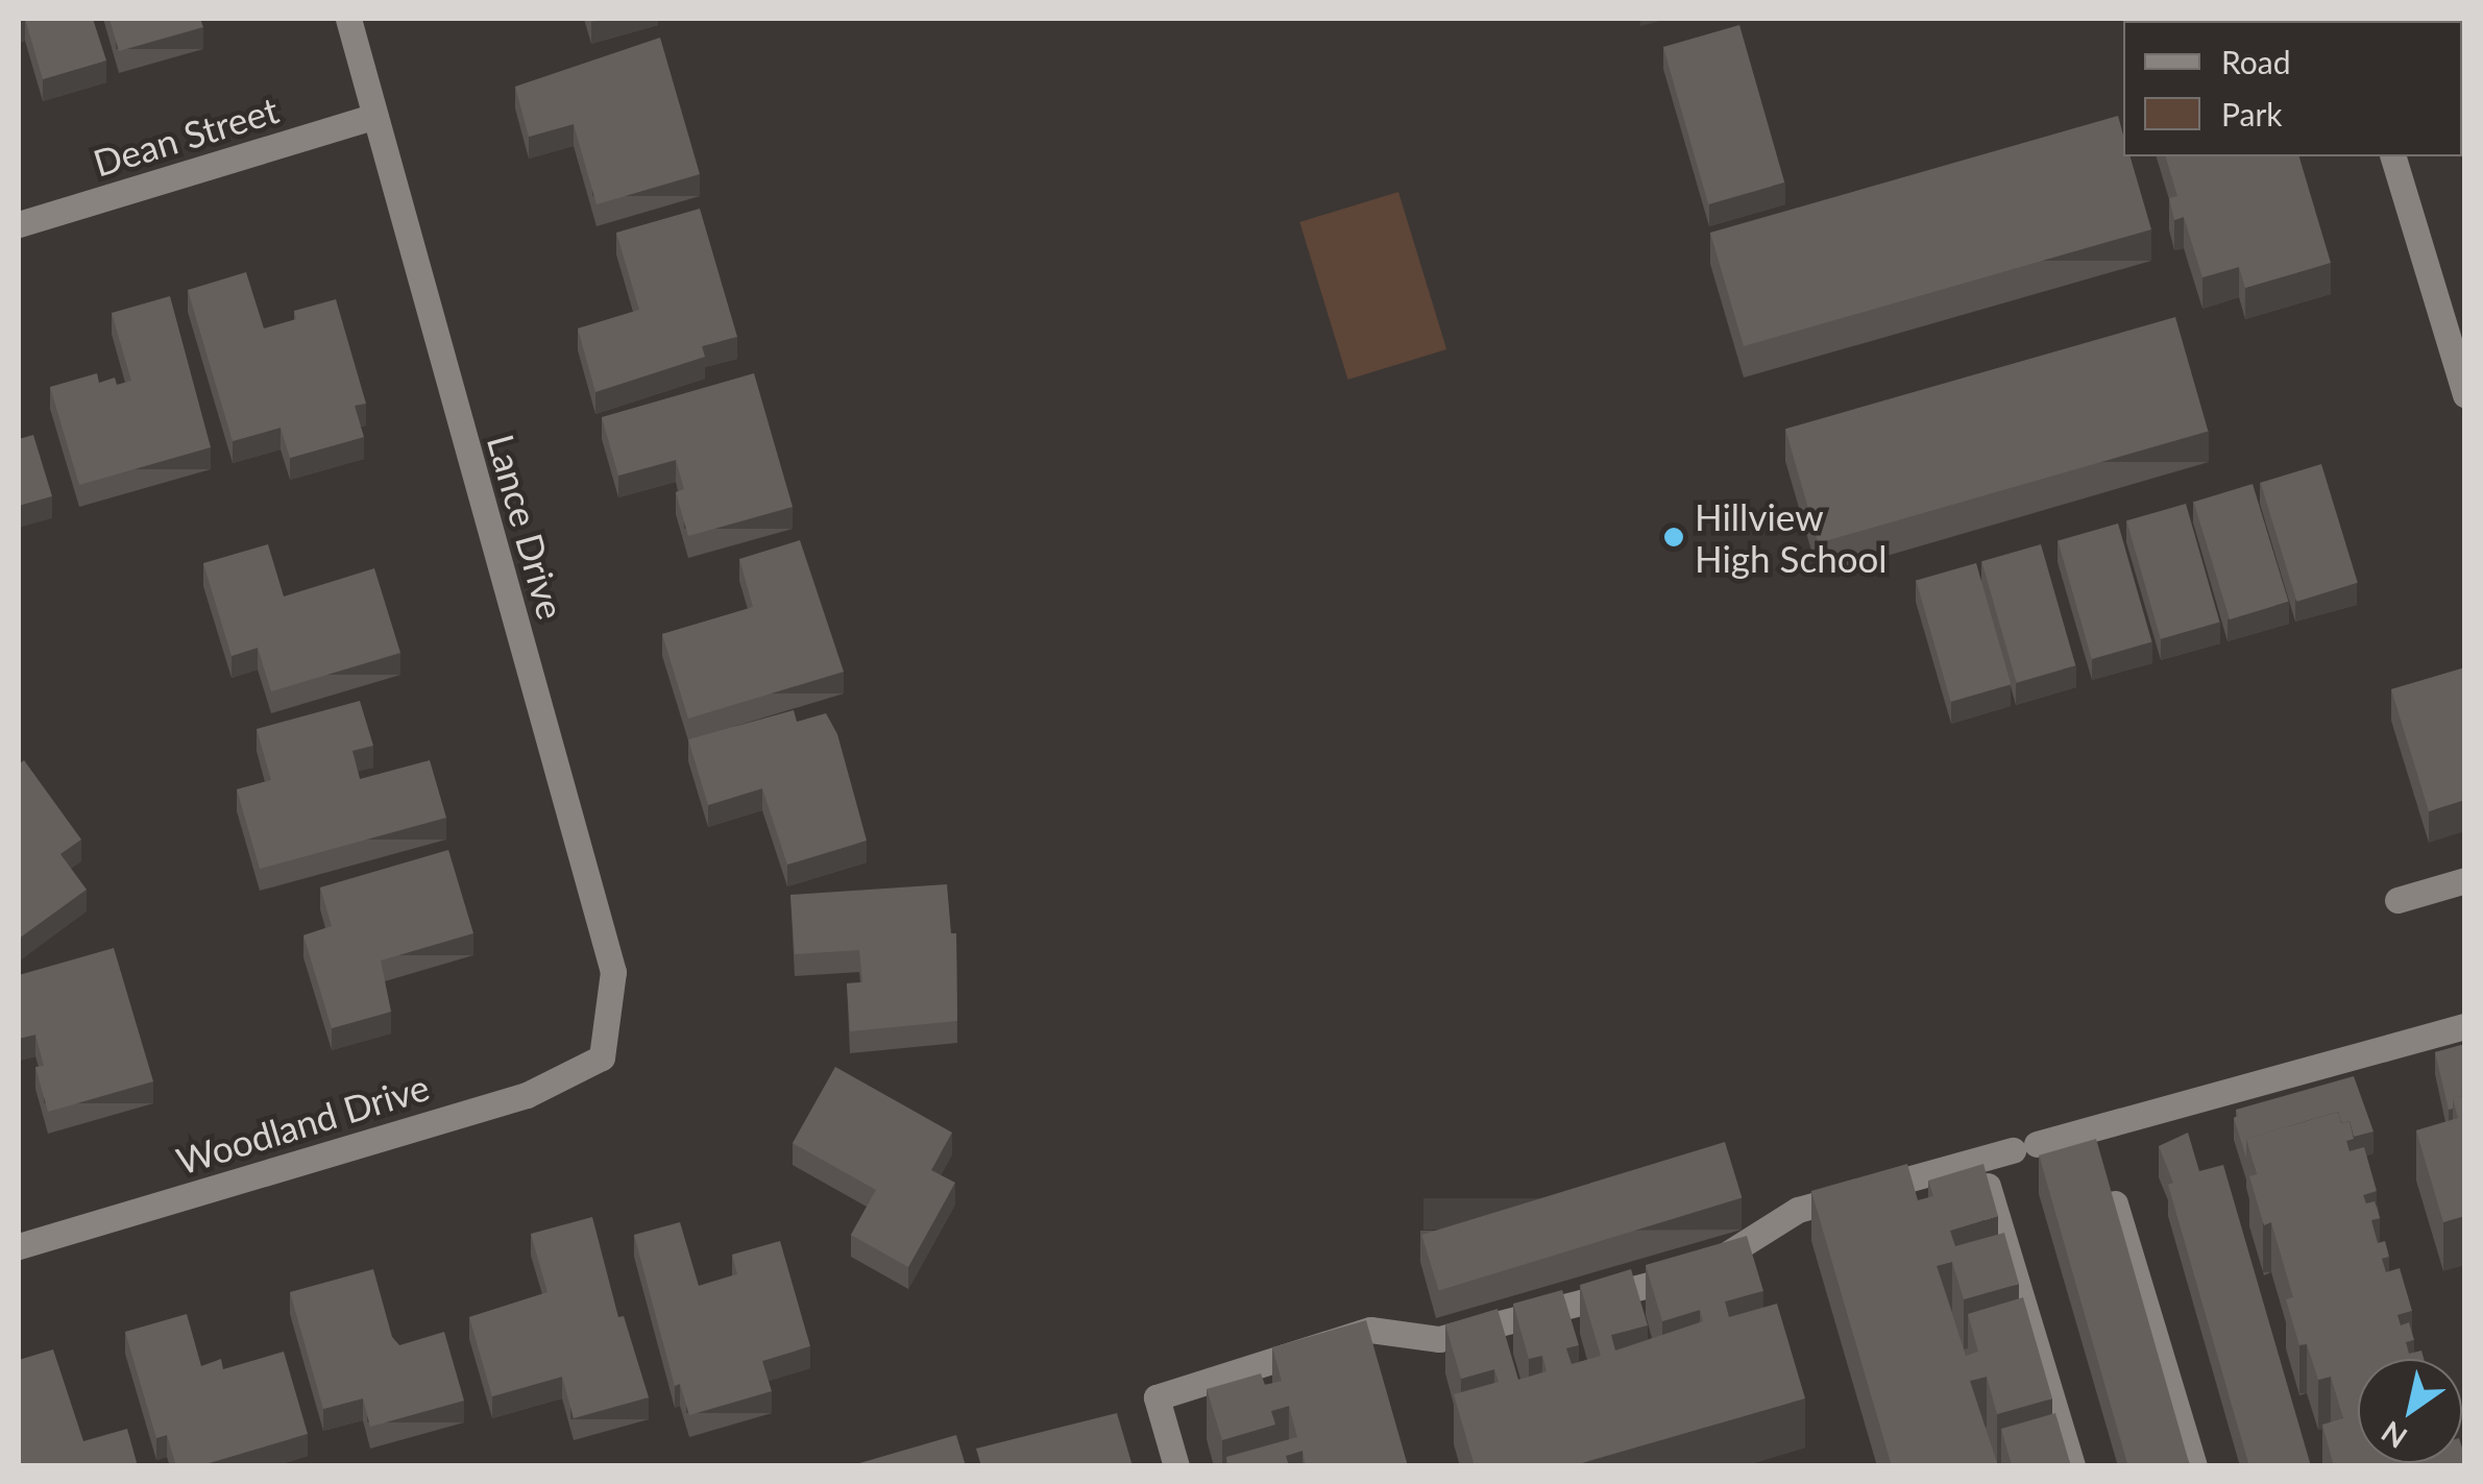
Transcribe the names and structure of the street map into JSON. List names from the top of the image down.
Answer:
{
  "streets": {
    "street": ["Dean Street", "Lance Drive", "Woodland Drive"]
  },
  "crossings": [
    ["Dean Street", "Lance Drive"],
    ["Lance Drive", "Woodland Drive"]
  ],
  "places": ["Hillview High School"],
  "legend": ["Road", "Park"],
  "north": "bottom left"
}
